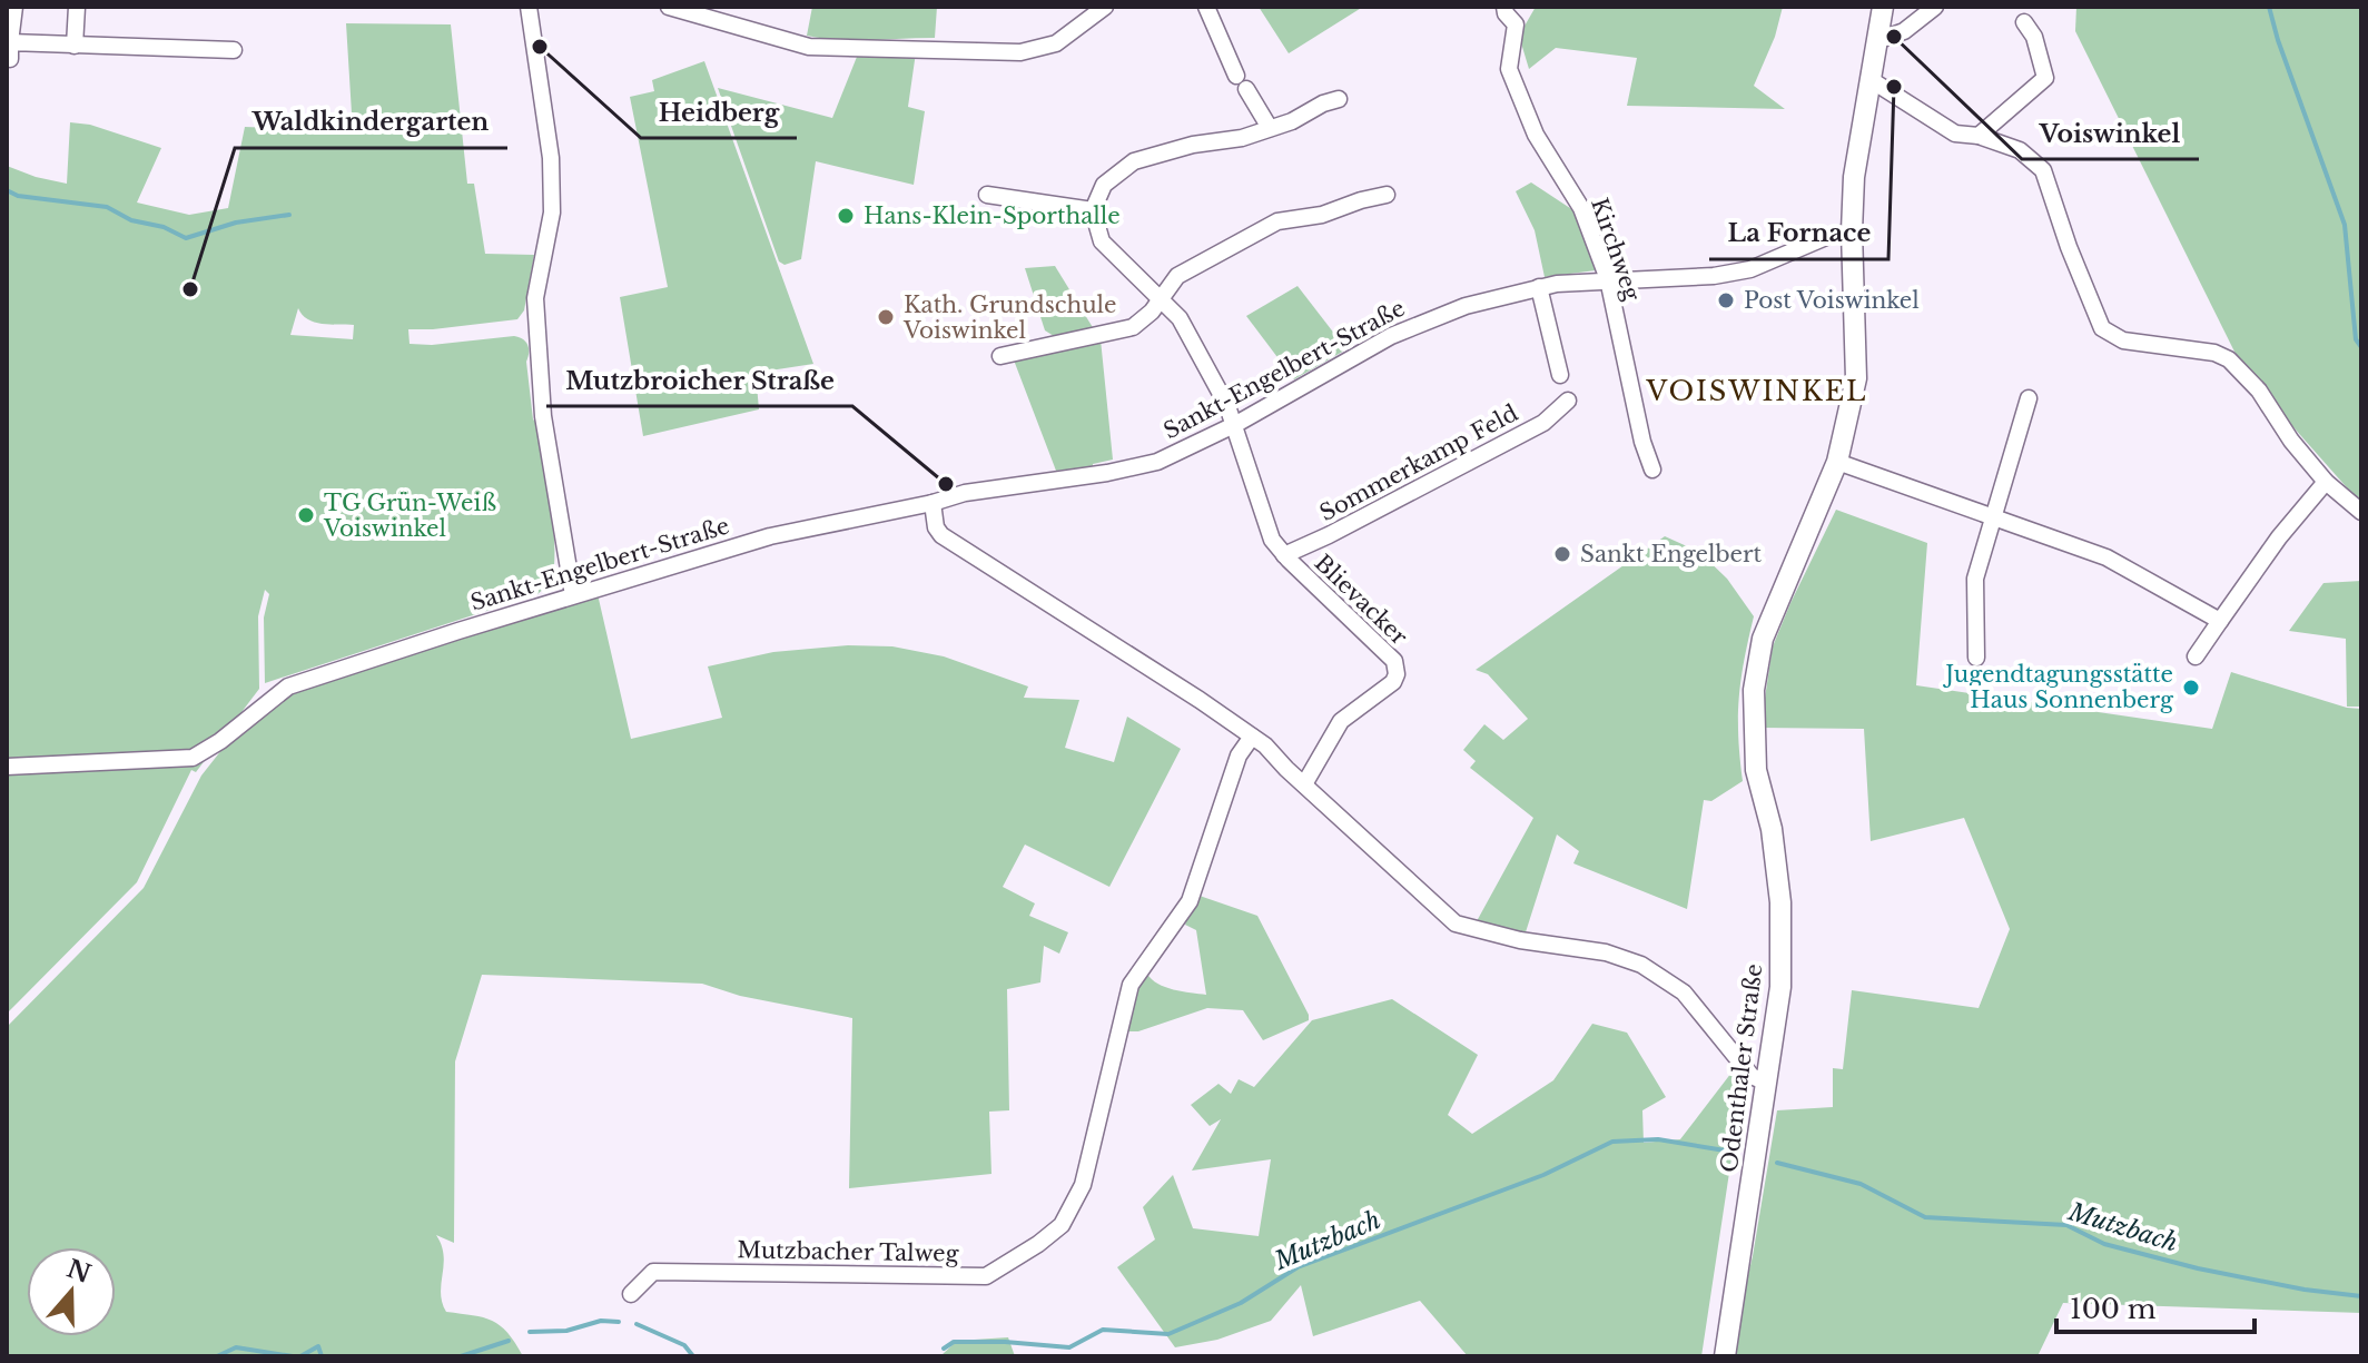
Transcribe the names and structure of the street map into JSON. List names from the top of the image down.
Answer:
{
  "streets": {
    "main road": ["Odenthaler Straße"],
    "street": [
      "Kirchweg",
      "Sankt-Engelbert-Straße",
      "Sommerkamp Feld",
      "Blievacker",
      "Mutzbacher Talweg"
    ]
  },
  "crossings": [
    ["Kirchweg", "Sankt-Engelbert-Straße"],
    ["Sankt-Engelbert-Straße", "Blievacker"],
    ["Sankt-Engelbert-Straße", "Odenthaler Straße"],
    ["Sommerkamp Feld", "Blievacker"]
  ],
  "districts": ["VOISWINKEL"],
  "water": ["Mutzbach"],
  "places": [
    "Voiswinkel",
    "Heidberg",
    "La Fornace",
    "Hans-Klein-Sporthalle",
    "Waldkindergarten",
    "Post Voiswinkel",
    "Kath. Grundschule Voiswinkel",
    "Mutzbroicher Straße",
    "TG Grün-Weiß Voiswinkel",
    "Sankt Engelbert",
    "Jugendtagungsstätte Haus Sonnenberg"
  ],
  "scale_bar": "100 m",
  "north": "top"
}
